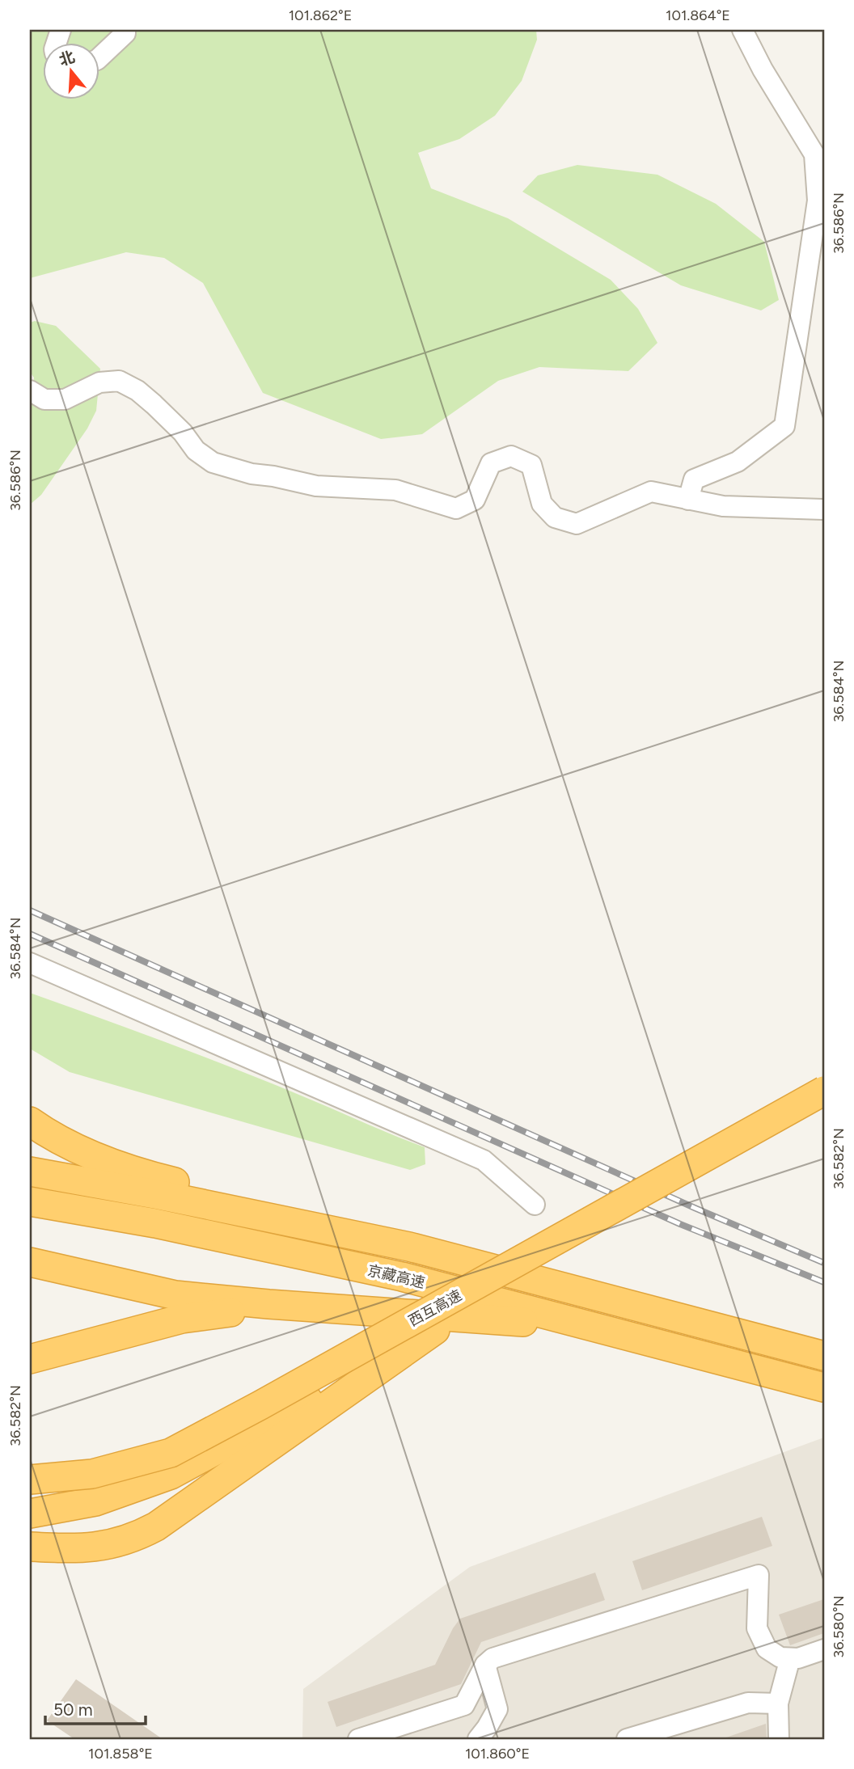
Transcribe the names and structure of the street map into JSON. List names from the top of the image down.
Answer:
{
  "streets": {
    "highway": ["京藏高速", "西互高速"]
  },
  "scale_bar": "50 m",
  "north": "top",
  "coordinates": [
    "101.862°E",
    "101.864°E",
    "36.586°N",
    "36.584°N",
    "36.582°N",
    "36.580°N",
    "101.858°E",
    "101.860°E"
  ]
}
